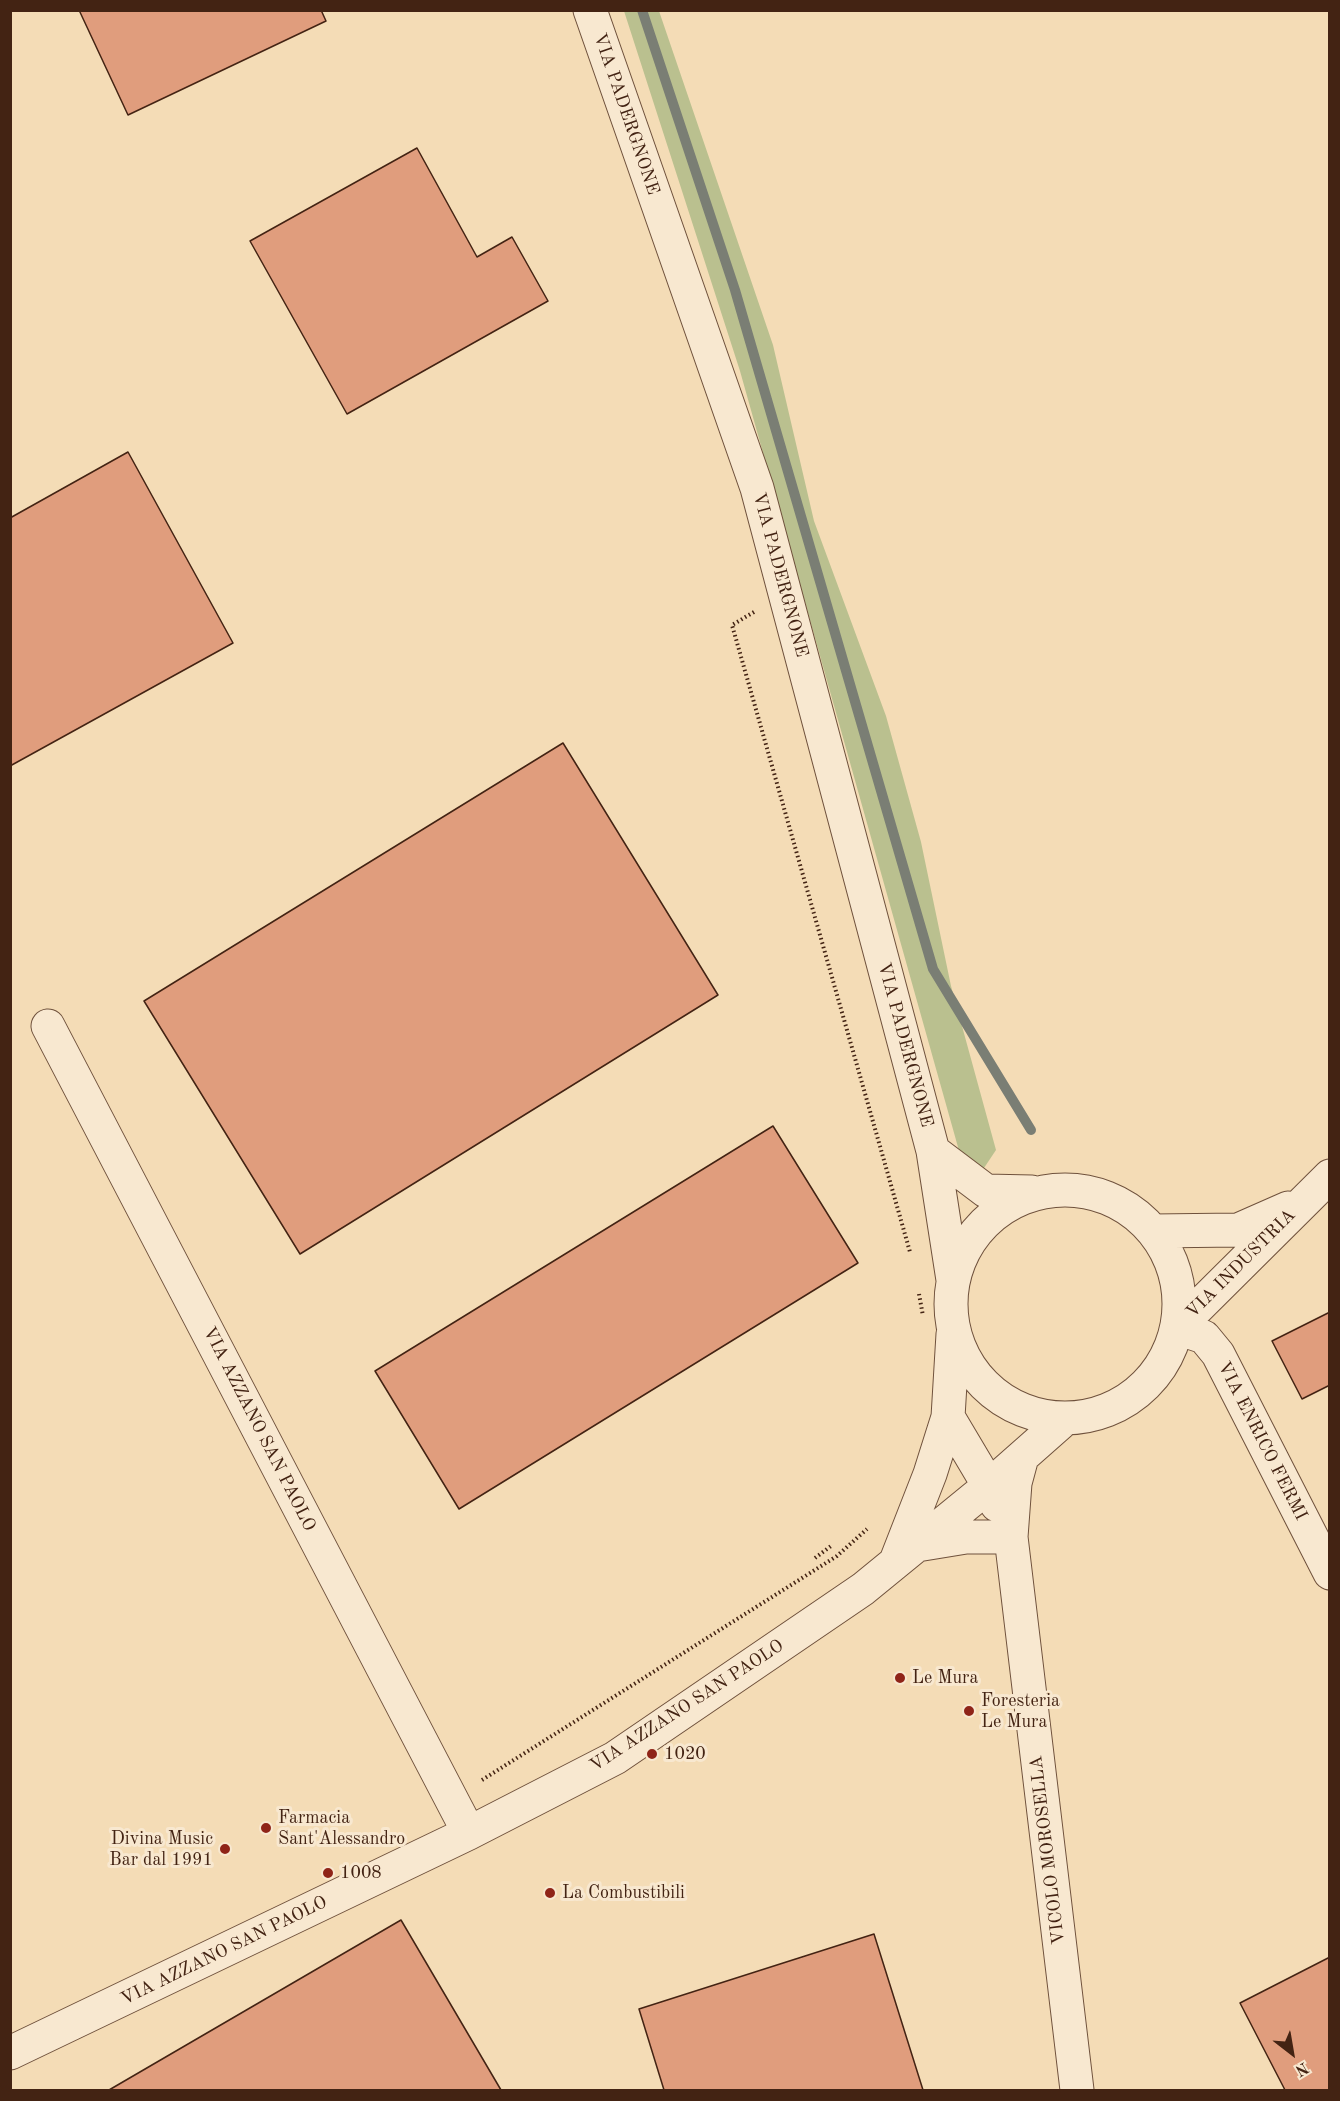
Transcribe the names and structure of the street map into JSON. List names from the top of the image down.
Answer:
{
  "streets": {
    "street": [
      "VIA PADERGNONE",
      "VIA INDUSTRIA",
      "VIA AZZANO SAN PAOLO",
      "VIA ENRICO FERMI",
      "VICOLO MOROSELLA"
    ]
  },
  "crossings": [
    ["VIA INDUSTRIA", "VIA ENRICO FERMI"]
  ],
  "places": [
    "Le Mura",
    "Foresteria Le Mura",
    "1020",
    "Farmacia Sant'Alessandro",
    "Divina Music Bar dal 1991",
    "1008",
    "La Combustibili"
  ],
  "north": "bottom right"
}
